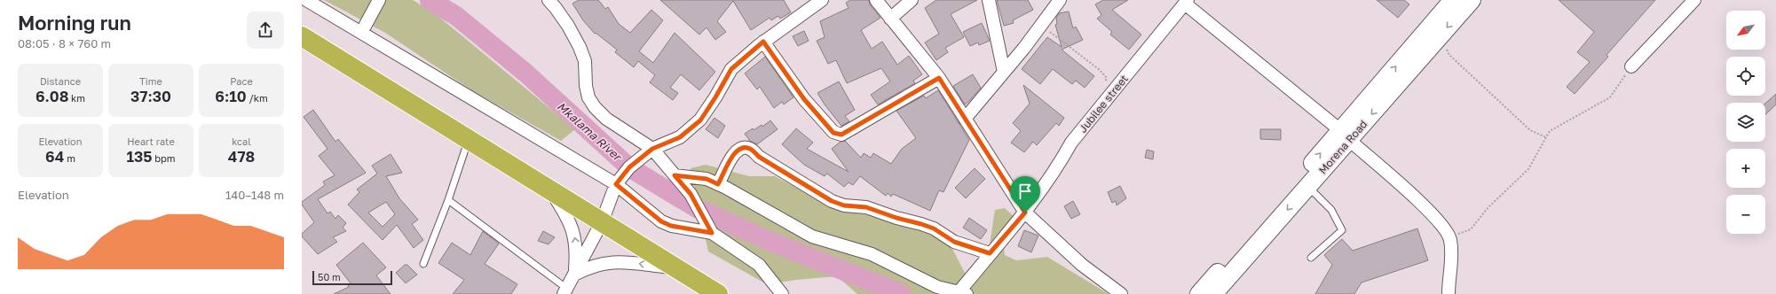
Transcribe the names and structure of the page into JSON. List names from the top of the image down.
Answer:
{
  "streets": {
    "main road": ["Morena Road"],
    "street": ["Jubilee street"]
  },
  "water": ["Mkalama River"],
  "scale_bar": "50 m",
  "north": "bottom left",
  "page": {
    "heading": ["Morning run", "08:05 · 8 × 760 m"],
    "map_buttons": ["+", "−"],
    "stats": [
      ["Distance", "6.08 km"],
      ["Time", "37:30"],
      ["Pace", "6:10 /km"],
      ["Elevation", "64 m"],
      ["Heart rate", "135 bpm"],
      ["kcal", "478"]
    ],
    "chart": ["Elevation", "140–148 m"],
    "scale": "50 m"
  }
}
